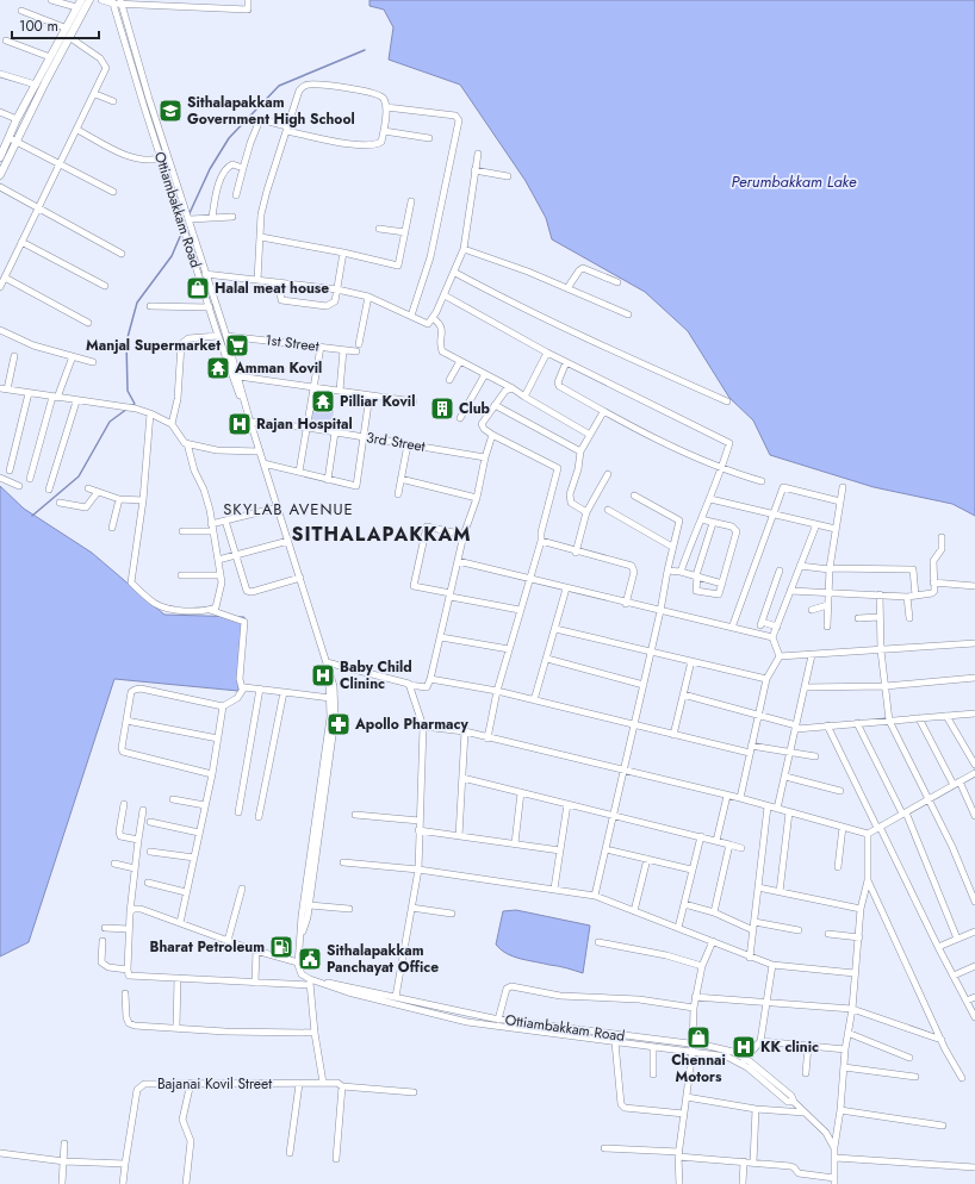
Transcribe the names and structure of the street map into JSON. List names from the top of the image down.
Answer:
{
  "streets": {
    "street": [
      "Ottiambakkam Road",
      "1st Street",
      "3rd Street",
      "Bajanai Kovil Street"
    ]
  },
  "crossings": [
    ["Ottiambakkam Road", "1st Street"],
    ["Ottiambakkam Road", "3rd Street"]
  ],
  "districts": ["SKYLAB AVENUE", "SITHALAPAKKAM"],
  "water": ["Perumbakkam Lake"],
  "places": {
    "school or university": ["Sithalapakkam Government High School"],
    "shop": ["Halal meat house", "Chennai Motors"],
    "supermarket": ["Manjal Supermarket"],
    "temple": ["Amman Kovil", "Pilliar Kovil"],
    "building": ["Club"],
    "hospital": ["Rajan Hospital", "Baby Child Clininc", "KK clinic"],
    "pharmacy": ["Apollo Pharmacy"],
    "fuel station": ["Bharat Petroleum"],
    "public building": ["Sithalapakkam Panchayat Office"]
  },
  "scale_bar": "100 m"
}
